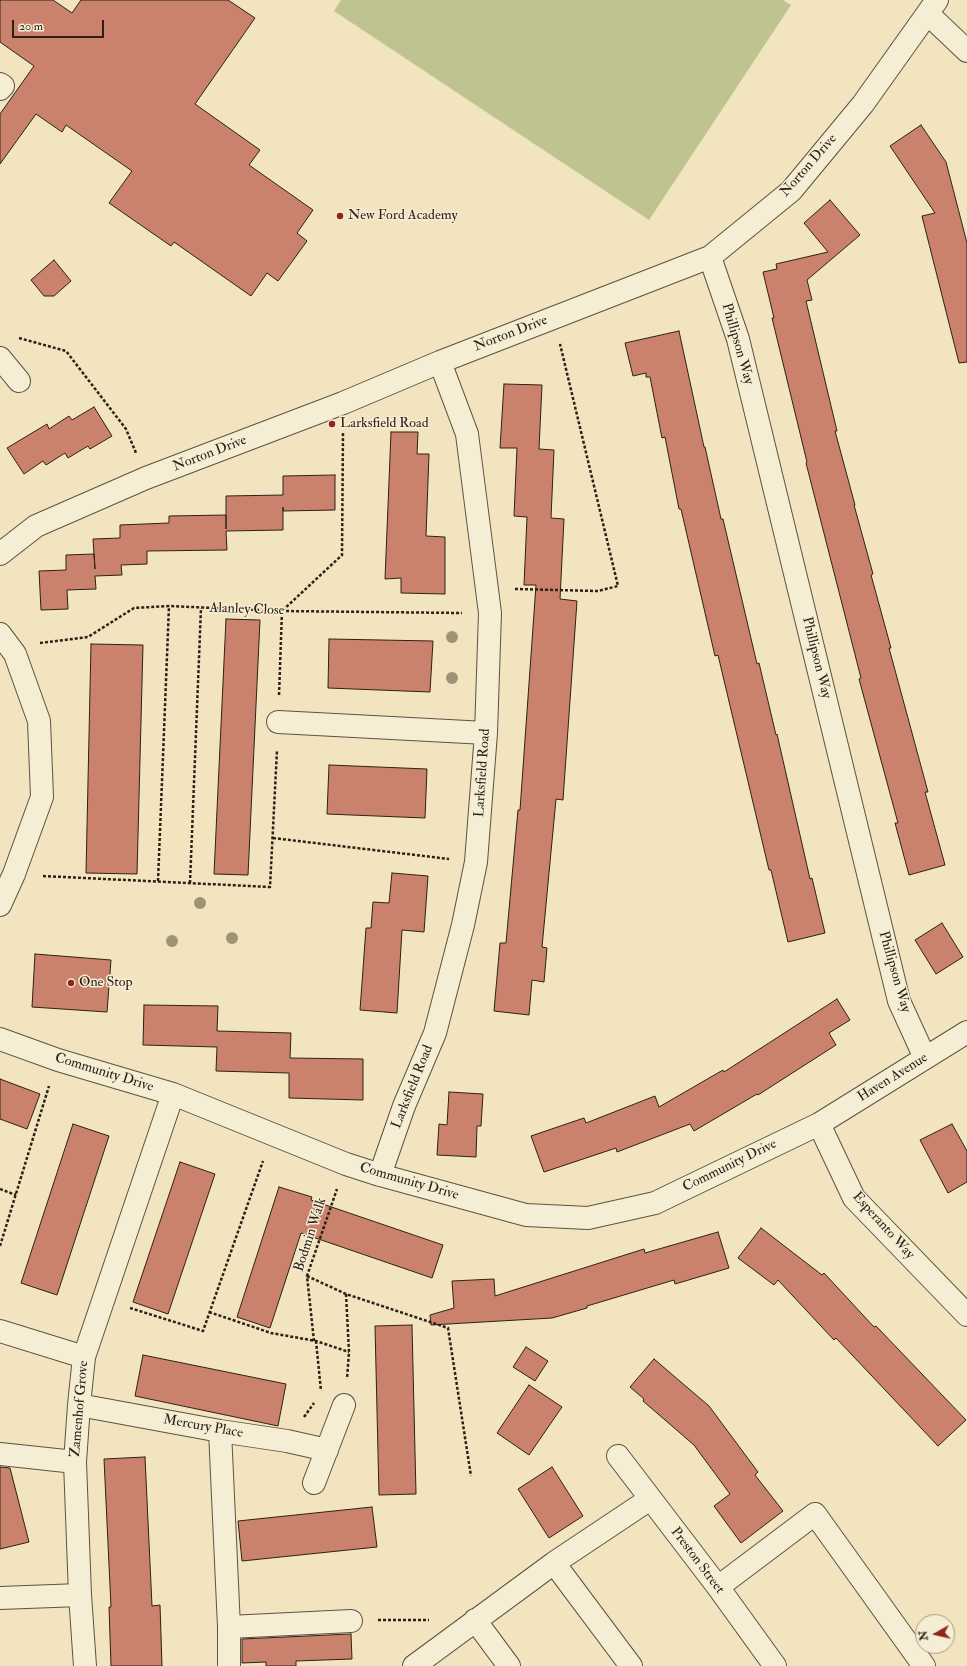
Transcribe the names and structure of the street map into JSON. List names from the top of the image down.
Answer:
{
  "streets": {
    "street": [
      "Norton Drive",
      "Phillipson Way",
      "Larksfield Road",
      "Community Drive",
      "Haven Avenue",
      "Esperanto Way",
      "Zamenhof Grove",
      "Mercury Place",
      "Preston Street"
    ],
    "path": ["Alanley Close", "Bodmin Walk"]
  },
  "crossings": [
    ["Norton Drive", "Phillipson Way"],
    ["Norton Drive", "Larksfield Road"],
    ["Phillipson Way", "Haven Avenue"],
    ["Alanley Close", "Larksfield Road"],
    ["Larksfield Road", "Community Drive"],
    ["Community Drive", "Haven Avenue"],
    ["Community Drive", "Esperanto Way"],
    ["Community Drive", "Bodmin Walk"],
    ["Community Drive", "Zamenhof Grove"],
    ["Haven Avenue", "Esperanto Way"],
    ["Zamenhof Grove", "Mercury Place"]
  ],
  "places": ["New Ford Academy", "Larksfield Road", "One Stop"],
  "scale_bar": "20 m",
  "north": "left"
}
